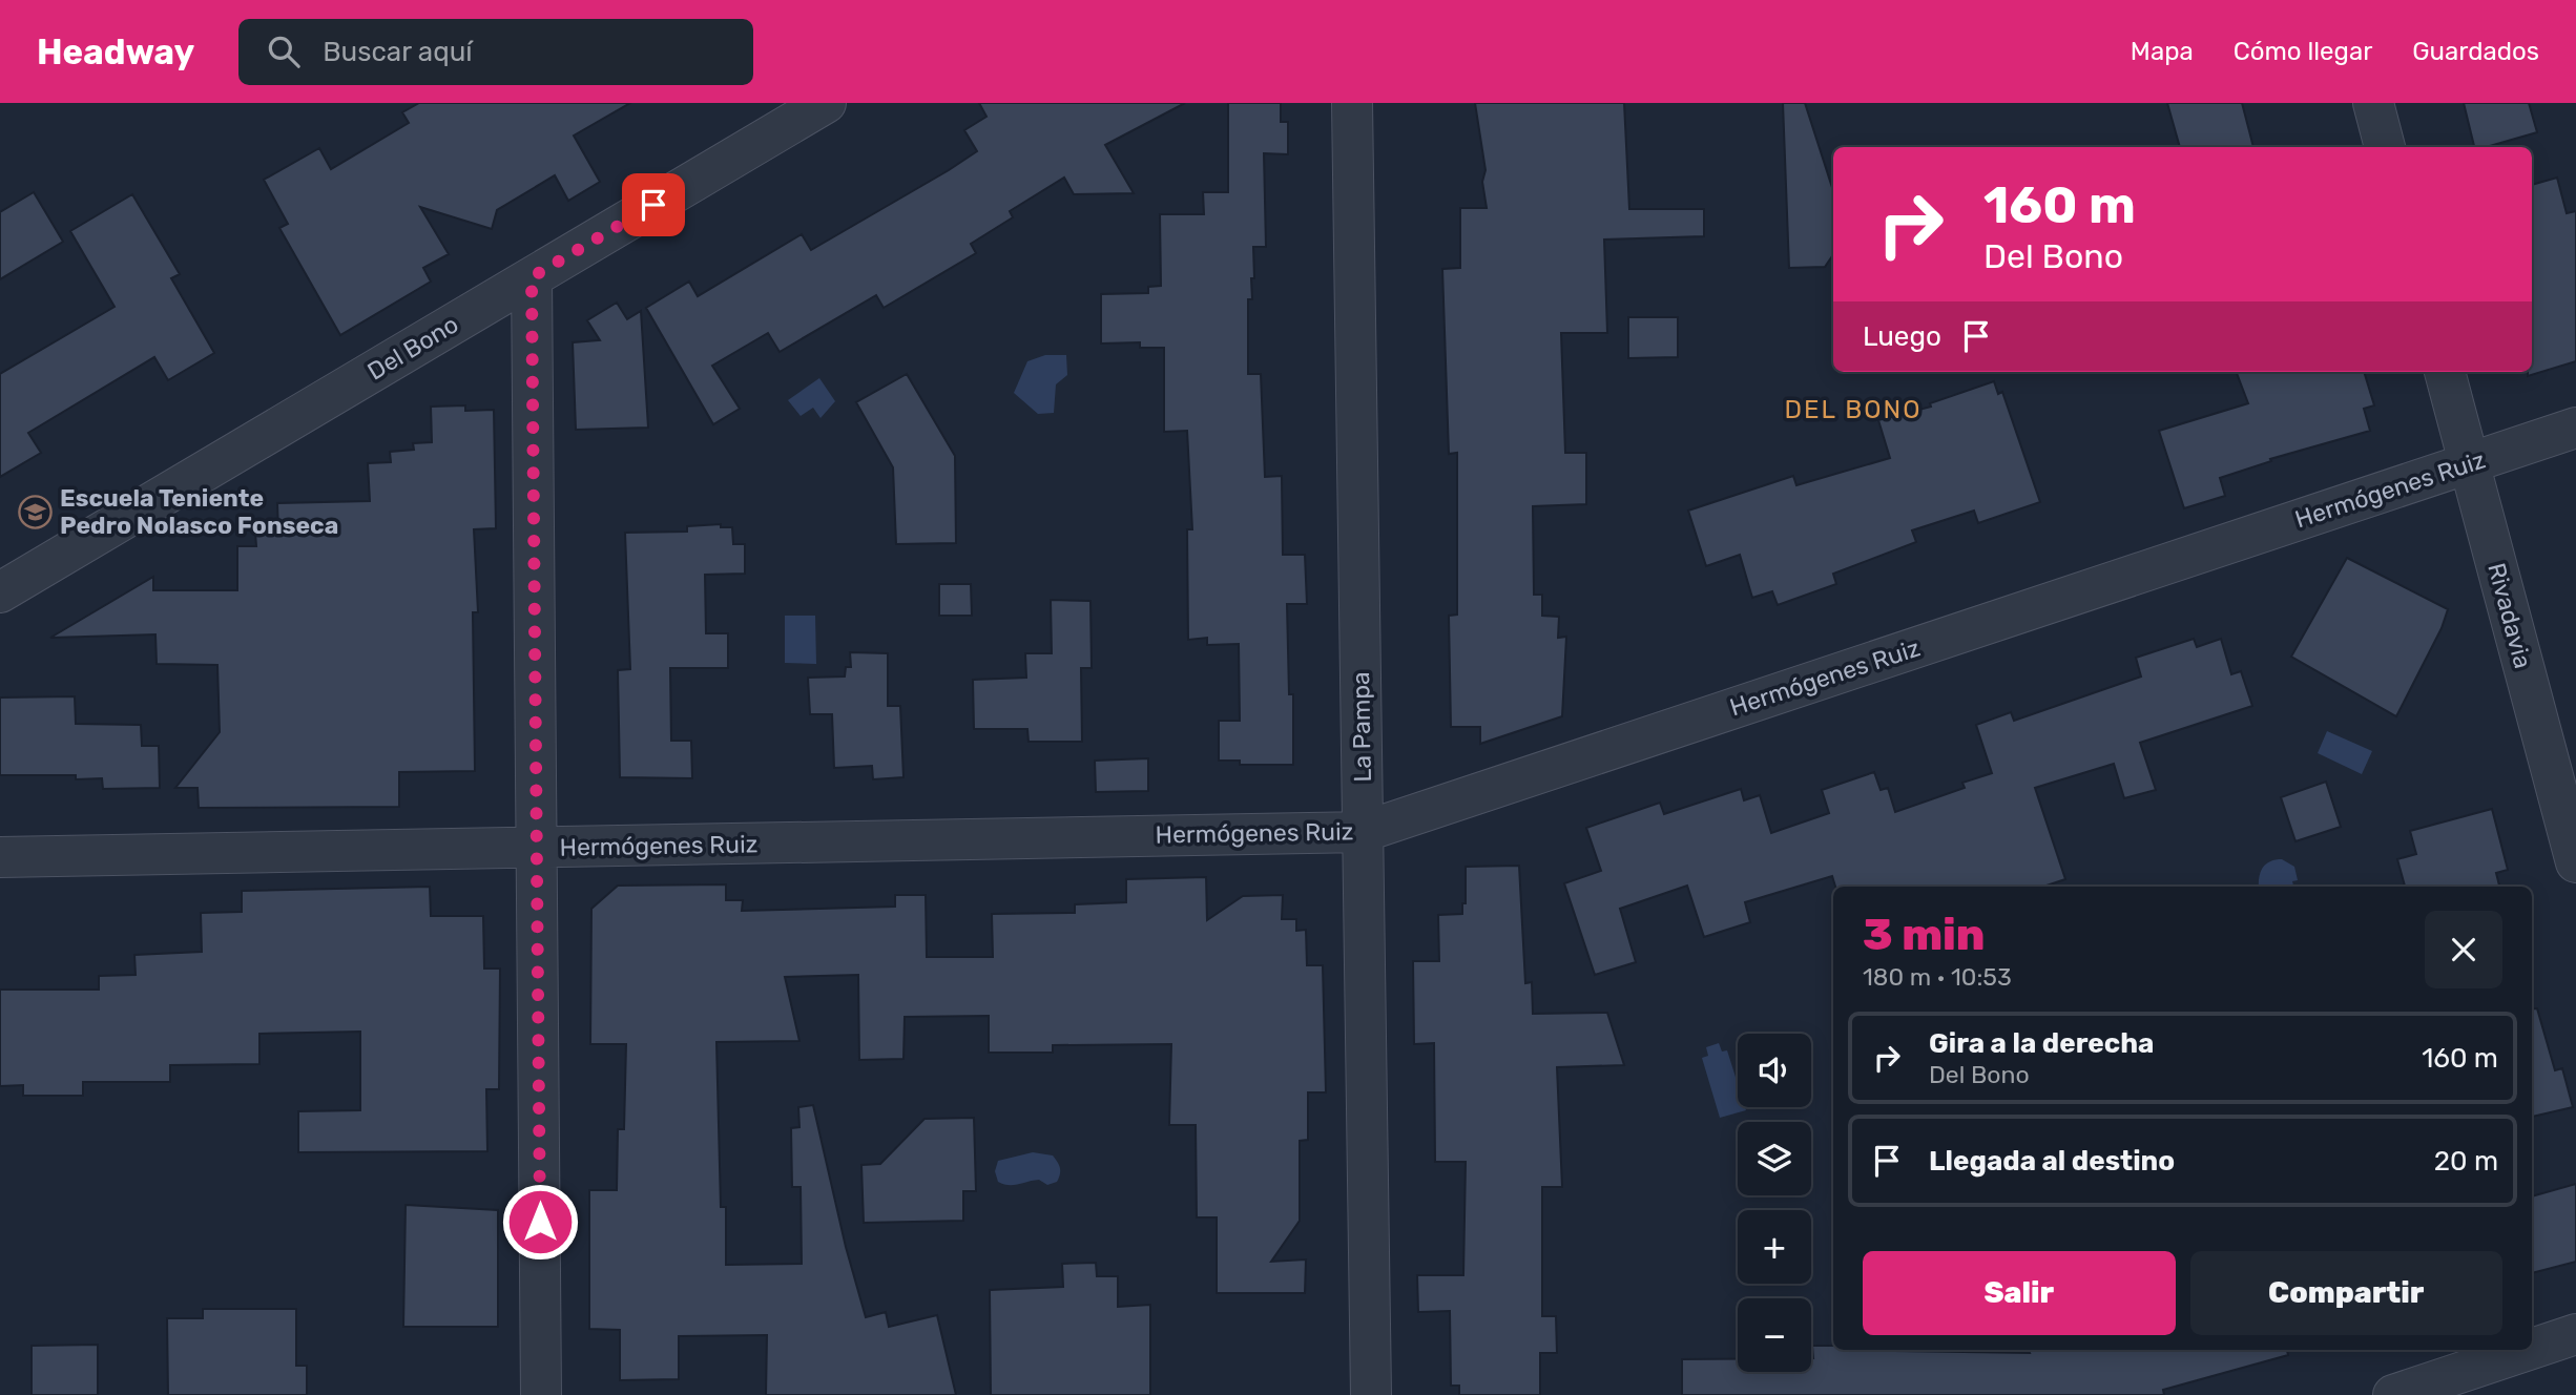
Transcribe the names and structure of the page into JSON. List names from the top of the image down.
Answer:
{
  "streets": {
    "street": [
      "Del Bono",
      "Hermógenes Ruiz",
      "Rivadavia",
      "La Pampa"
    ]
  },
  "crossings": [
    ["Hermógenes Ruiz", "Rivadavia"],
    ["Hermógenes Ruiz", "La Pampa"]
  ],
  "districts": ["DEL BONO"],
  "places": {
    "school or university": ["Escuela Teniente Pedro Nolasco Fonseca"]
  },
  "page": {
    "header": "Headway",
    "search": "Buscar aquí",
    "nav": ["Mapa", "Cómo llegar", "Guardados"],
    "turn": ["160 m", "Del Bono"],
    "then": "Luego",
    "heading": ["3 min", "180 m · 10:53"],
    "list": [
      {
        "name": "Gira a la derecha",
        "note": "Del Bono",
        "value": "160 m"
      },
      {
        "name": "Llegada al destino",
        "value": "20 m"
      }
    ],
    "map_buttons": ["+", "−"],
    "buttons": ["Salir", "Compartir"]
  }
}
